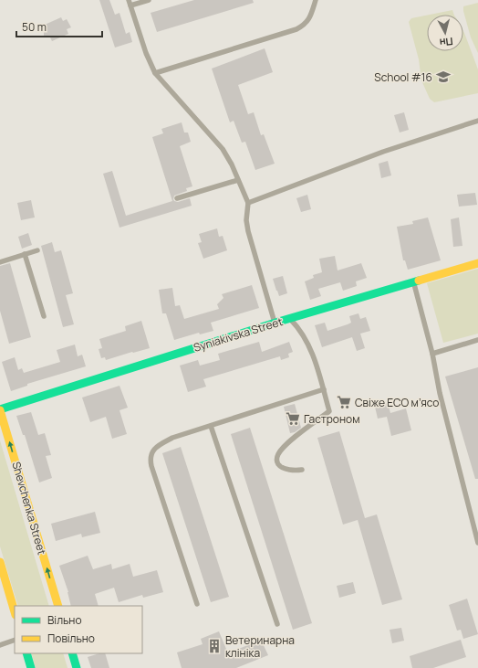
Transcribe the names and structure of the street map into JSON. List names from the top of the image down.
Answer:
{
  "streets": {
    "street": ["Syniakivska Street", "Shevchenka Street"]
  },
  "crossings": [
    ["Syniakivska Street", "Shevchenka Street"]
  ],
  "one_way": ["Shevchenka Street"],
  "places": {
    "school or university": ["School #16"],
    "supermarket": ["Свіже ECO м’ясо", "Гастроном"],
    "building": ["Ветеринарна клініка"]
  },
  "legend": ["Вільно", "Повільно"],
  "scale_bar": "50 m",
  "north": "bottom"
}
